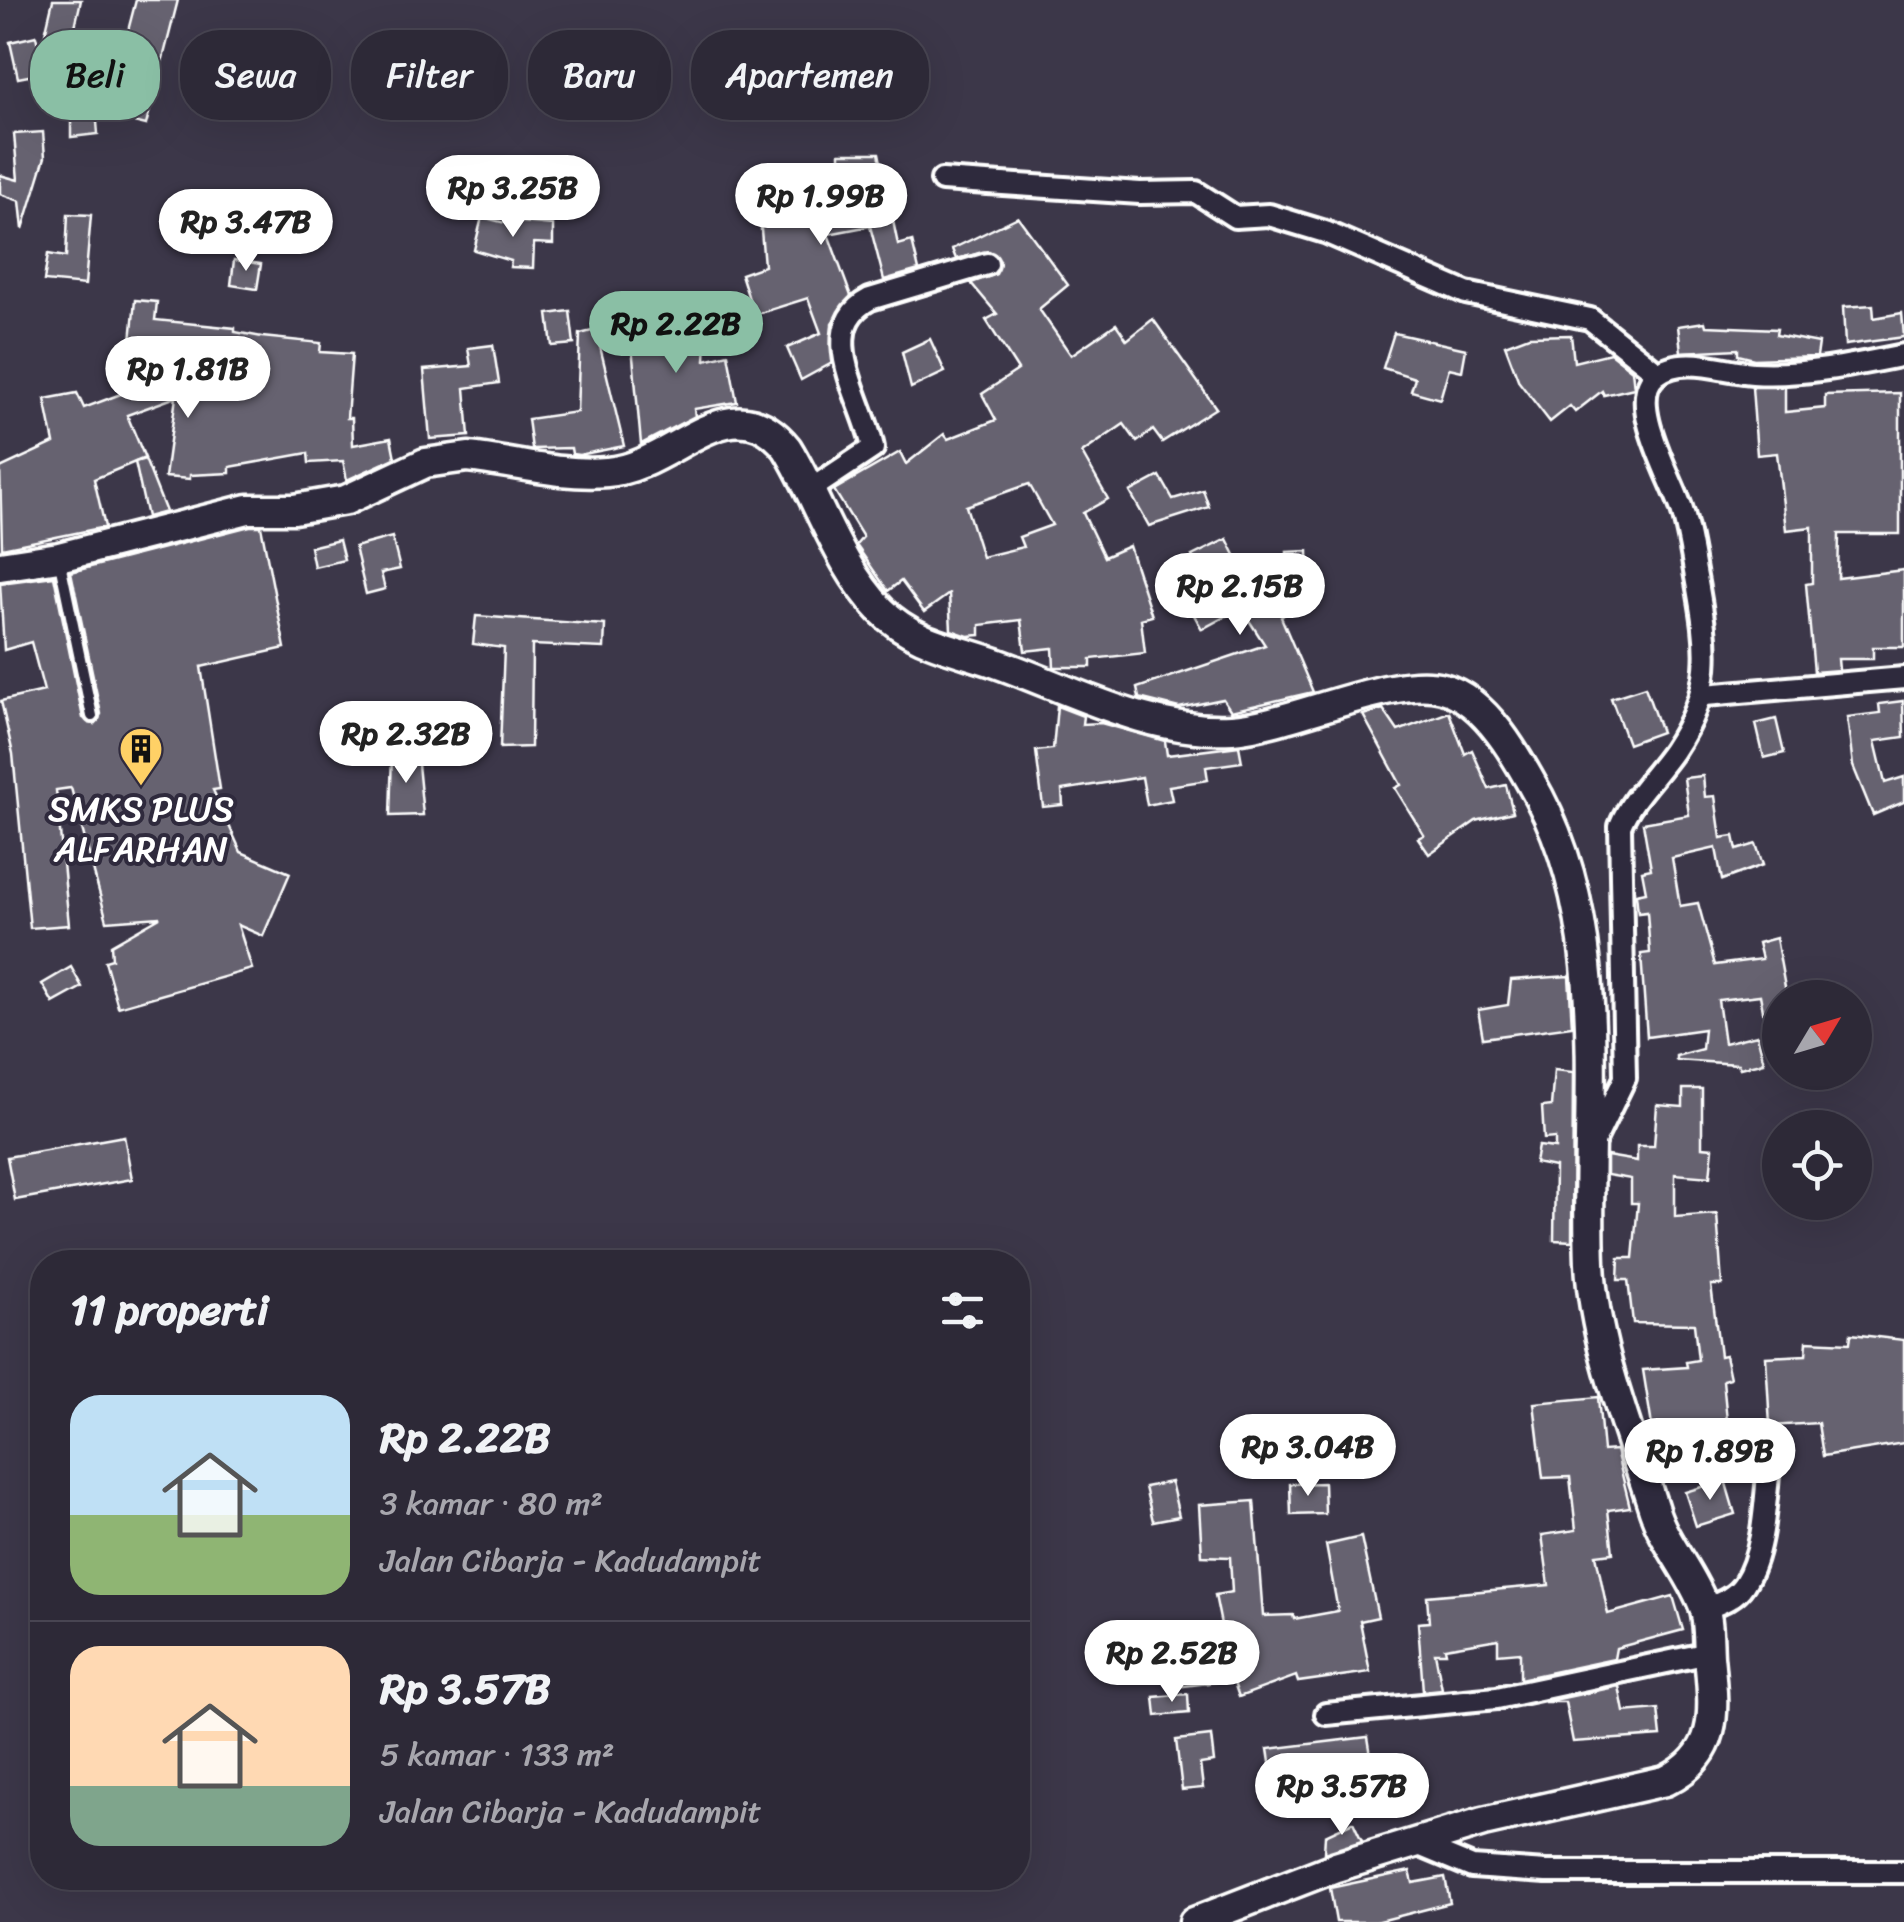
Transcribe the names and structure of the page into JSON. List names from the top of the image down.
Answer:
{
  "places": {
    "building": ["SMKS PLUS ALFARHAN"]
  },
  "north": "top right",
  "page": {
    "chip": [
      "Beli",
      "Sewa",
      "Filter",
      "Baru",
      "Apartemen"
    ],
    "price": [
      "Rp 3.25B",
      "Rp 1.99B",
      "Rp 3.47B",
      "Rp 2.22B",
      "Rp 1.81B",
      "Rp 2.15B",
      "Rp 2.32B",
      "Rp 3.04B",
      "Rp 1.89B",
      "Rp 2.52B",
      "Rp 3.57B"
    ],
    "heading": "11 properti",
    "list": [
      {
        "name": "Rp 2.22B",
        "note": "3 kamar · 80 m² · Jalan Cibarja - Kadudampit"
      },
      {
        "name": "Rp 3.57B",
        "note": "5 kamar · 133 m² · Jalan Cibarja - Kadudampit"
      }
    ]
  }
}
